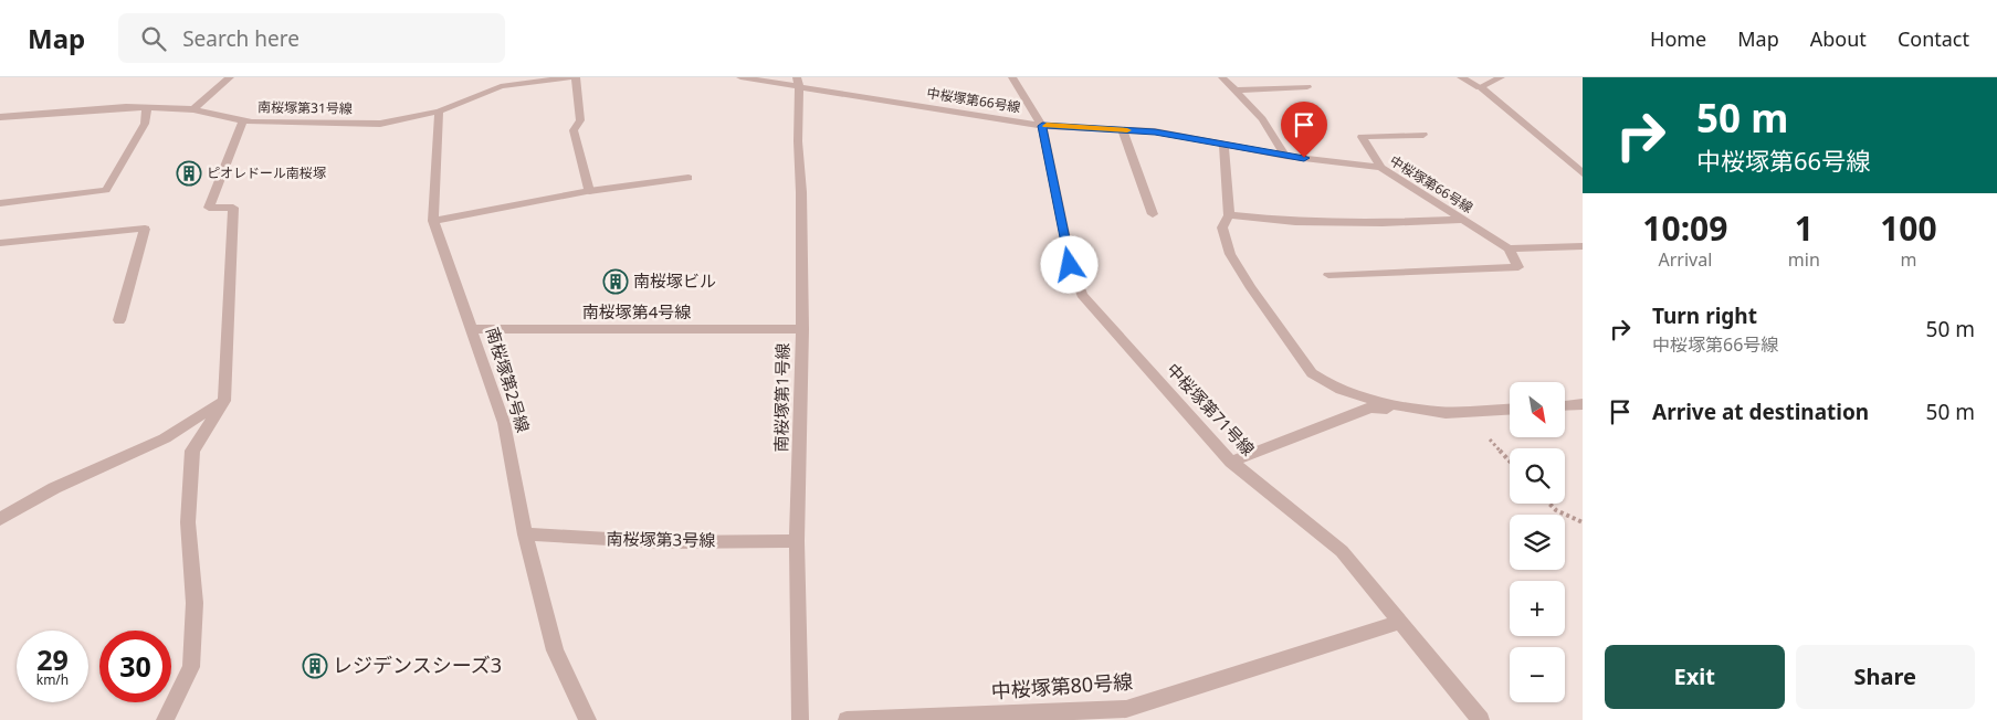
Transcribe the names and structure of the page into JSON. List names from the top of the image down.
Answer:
{
  "streets": {
    "street": [
      "中桜塚第66号線",
      "南桜塚第31号線",
      "南桜塚第4号線",
      "南桜塚第2号線",
      "南桜塚第1号線",
      "中桜塚第71号線",
      "南桜塚第3号線",
      "中桜塚第80号線"
    ]
  },
  "crossings": [
    ["中桜塚第66号線", "南桜塚第1号線"],
    ["中桜塚第66号線", "中桜塚第71号線"],
    ["南桜塚第31号線", "南桜塚第2号線"],
    ["南桜塚第4号線", "南桜塚第2号線"],
    ["南桜塚第4号線", "南桜塚第1号線"],
    ["南桜塚第2号線", "南桜塚第3号線"],
    ["南桜塚第1号線", "南桜塚第3号線"],
    ["中桜塚第71号線", "中桜塚第80号線"]
  ],
  "places": {
    "building": ["ピオレドール南桜塚", "南桜塚ビル", "レジデンスシーズ3"]
  },
  "north": "bottom right",
  "page": {
    "header": "Map",
    "search": "Search here",
    "nav": [
      "Home",
      "Map",
      "About",
      "Contact"
    ],
    "turn": ["50 m", "中桜塚第66号線"],
    "eta": [
      "10:09",
      "Arrival",
      "1",
      "min",
      "100",
      "m"
    ],
    "list": [
      {
        "name": "Turn right",
        "note": "中桜塚第66号線",
        "value": "50 m"
      },
      {
        "name": "Arrive at destination",
        "value": "50 m"
      }
    ],
    "map_buttons": ["+", "−"],
    "speed": "29 km/h",
    "limit": "30",
    "buttons": ["Exit", "Share"]
  }
}
